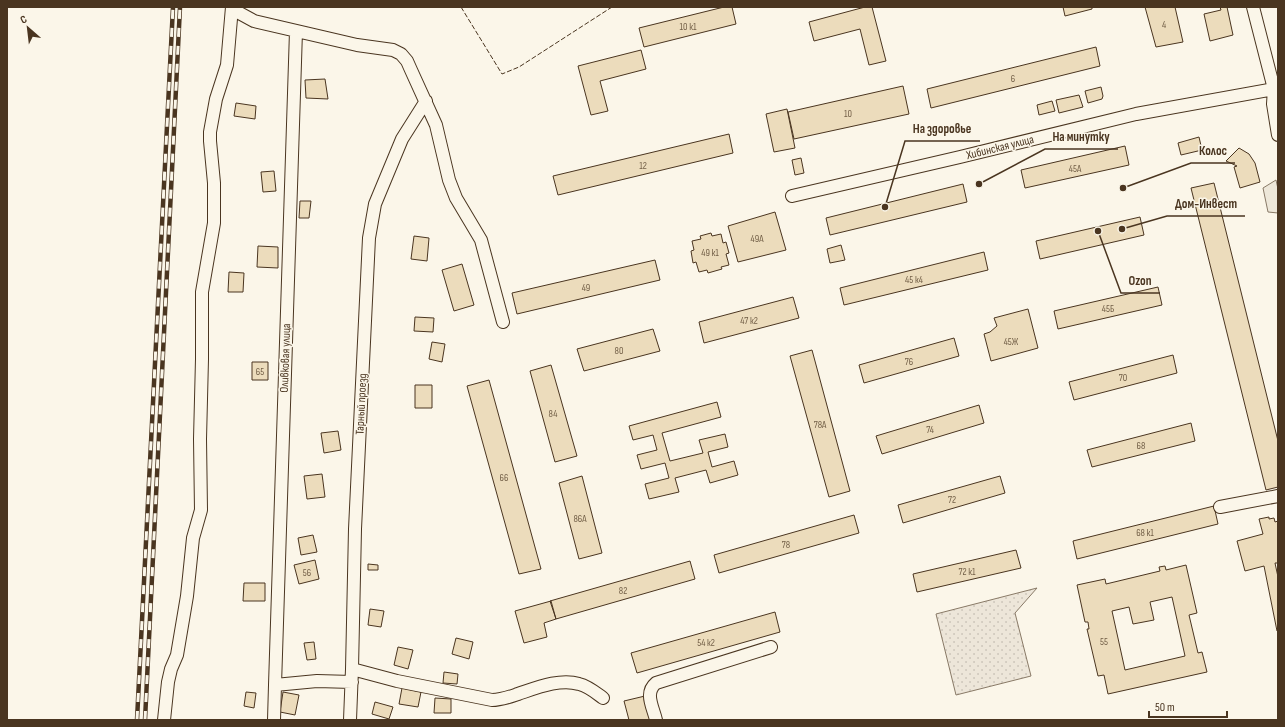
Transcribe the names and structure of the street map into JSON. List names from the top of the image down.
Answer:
{
  "streets": {
    "street": ["Хибинская улица", "Оливковая улица", "Тарный проезд"]
  },
  "places": [
    "На минутку",
    "Колос",
    "На здоровье",
    "Дом-Инвест",
    "Ozon"
  ],
  "house_numbers": [
    "4",
    "10 к1",
    "6",
    "10",
    "12",
    "45А",
    "49А",
    "49 к1",
    "45 к4",
    "49",
    "45Б",
    "47 к2",
    "45Ж",
    "80",
    "76",
    "65",
    "70",
    "84",
    "78А",
    "74",
    "68",
    "66",
    "72",
    "86А",
    "68 к1",
    "78",
    "72 к1",
    "56",
    "82",
    "55",
    "54 к2"
  ],
  "scale_bar": "50 m",
  "north": "top left"
}
